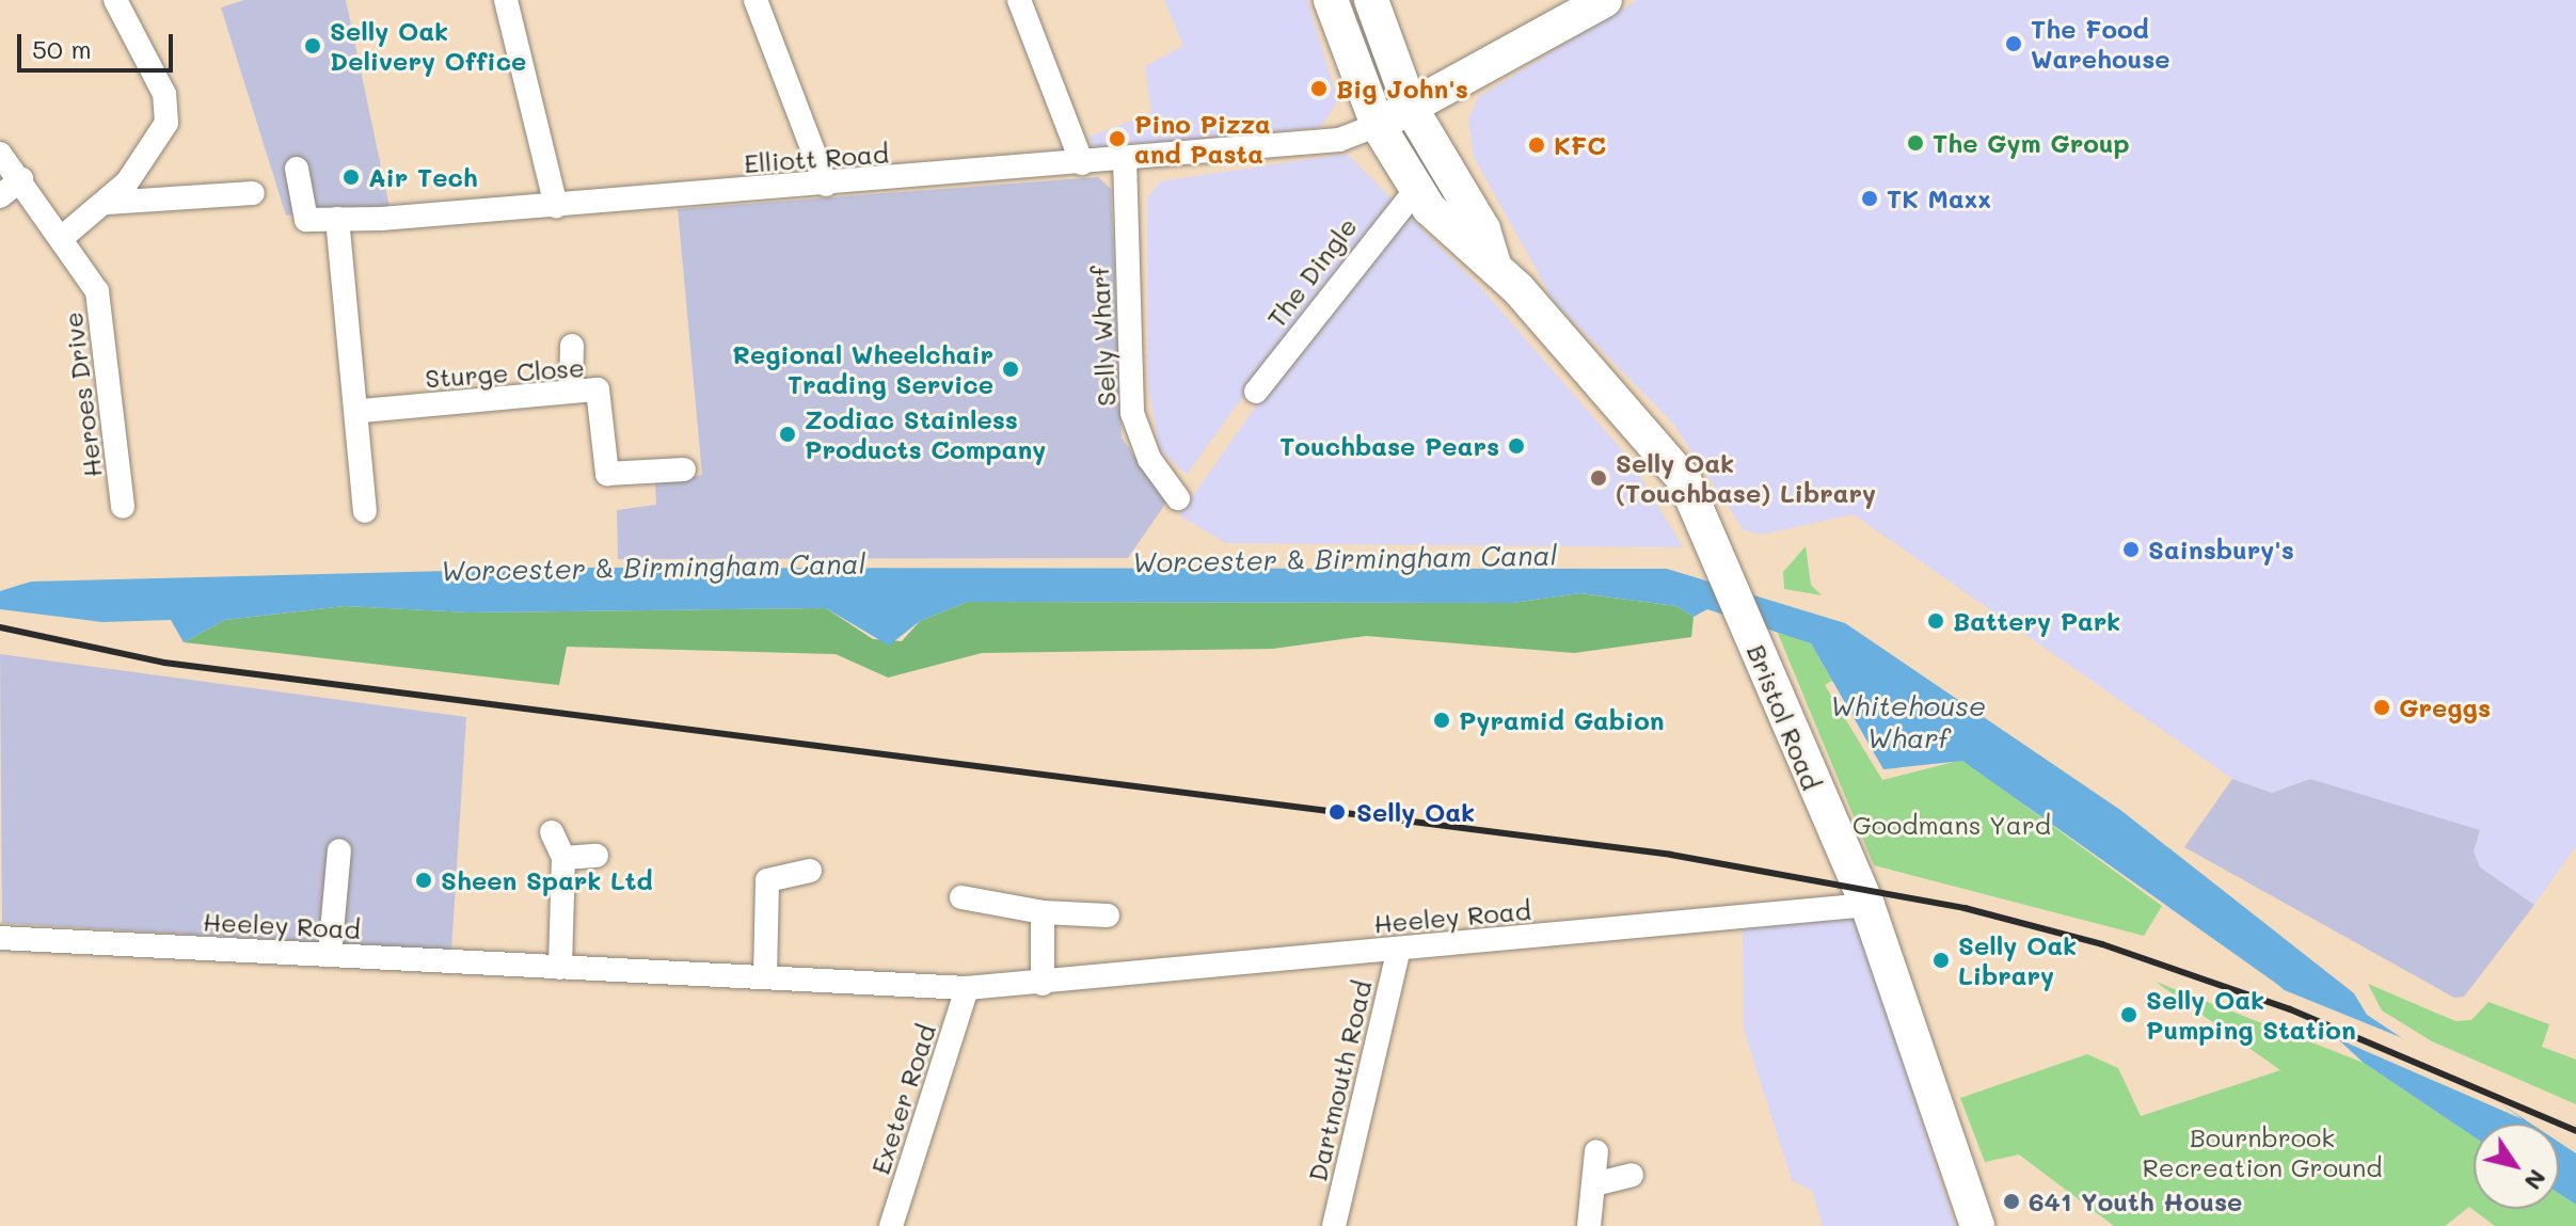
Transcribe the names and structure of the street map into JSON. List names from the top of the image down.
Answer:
{
  "streets": {
    "main road": ["Bristol Road"],
    "street": [
      "Elliott Road",
      "The Dingle",
      "Selly Wharf",
      "Sturge Close",
      "Heroes Drive",
      "Heeley Road",
      "Dartmouth Road",
      "Exeter Road"
    ]
  },
  "crossings": [
    ["Elliott Road", "Selly Wharf"],
    ["Elliott Road", "Bristol Road"],
    ["The Dingle", "Bristol Road"],
    ["Bristol Road", "Heeley Road"],
    ["Heeley Road", "Dartmouth Road"],
    ["Heeley Road", "Exeter Road"]
  ],
  "water": ["Worcester & Birmingham Canal", "Whitehouse Wharf"],
  "parks": ["Goodmans Yard", "Bournbrook Recreation Ground"],
  "places": [
    "The Food Warehouse",
    "Selly Oak Delivery Office",
    "Big John's",
    "Pino Pizza and Pasta",
    "The Gym Group",
    "KFC",
    "Air Tech",
    "TK Maxx",
    "Regional Wheelchair Trading Service",
    "Zodiac Stainless Products Company",
    "Touchbase Pears",
    "Selly Oak (Touchbase) Library",
    "Sainsbury's",
    "Battery Park",
    "Greggs",
    "Pyramid Gabion",
    "Selly Oak",
    "Sheen Spark Ltd",
    "Selly Oak Library",
    "Selly Oak Pumping Station",
    "641 Youth House"
  ],
  "scale_bar": "50 m",
  "north": "bottom right"
}
